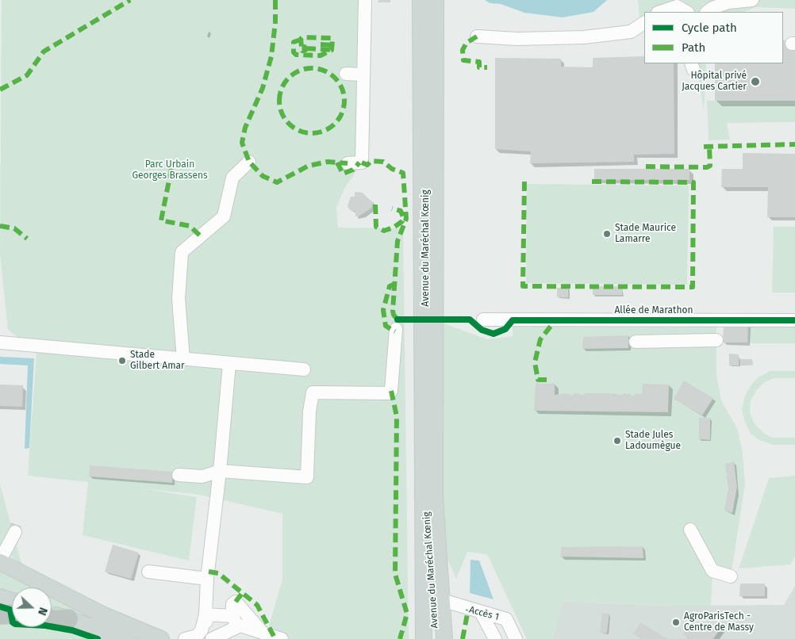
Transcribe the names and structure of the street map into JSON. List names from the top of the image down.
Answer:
{
  "streets": {
    "main road": ["Avenue du Maréchal Kœnig"],
    "lane": ["Allée de Marathon", "Accès 1"]
  },
  "crossings": [
    ["Avenue du Maréchal Kœnig", "Accès 1"]
  ],
  "parks": ["Parc Urbain Georges Brassens"],
  "places": [
    "Hôpital privé Jacques Cartier",
    "Stade Maurice Lamarre",
    "Stade Gilbert Amar",
    "Stade Jules Ladoumègue",
    "AgroParisTech - Centre de Massy"
  ],
  "legend": ["Cycle path", "Path"],
  "north": "right"
}
